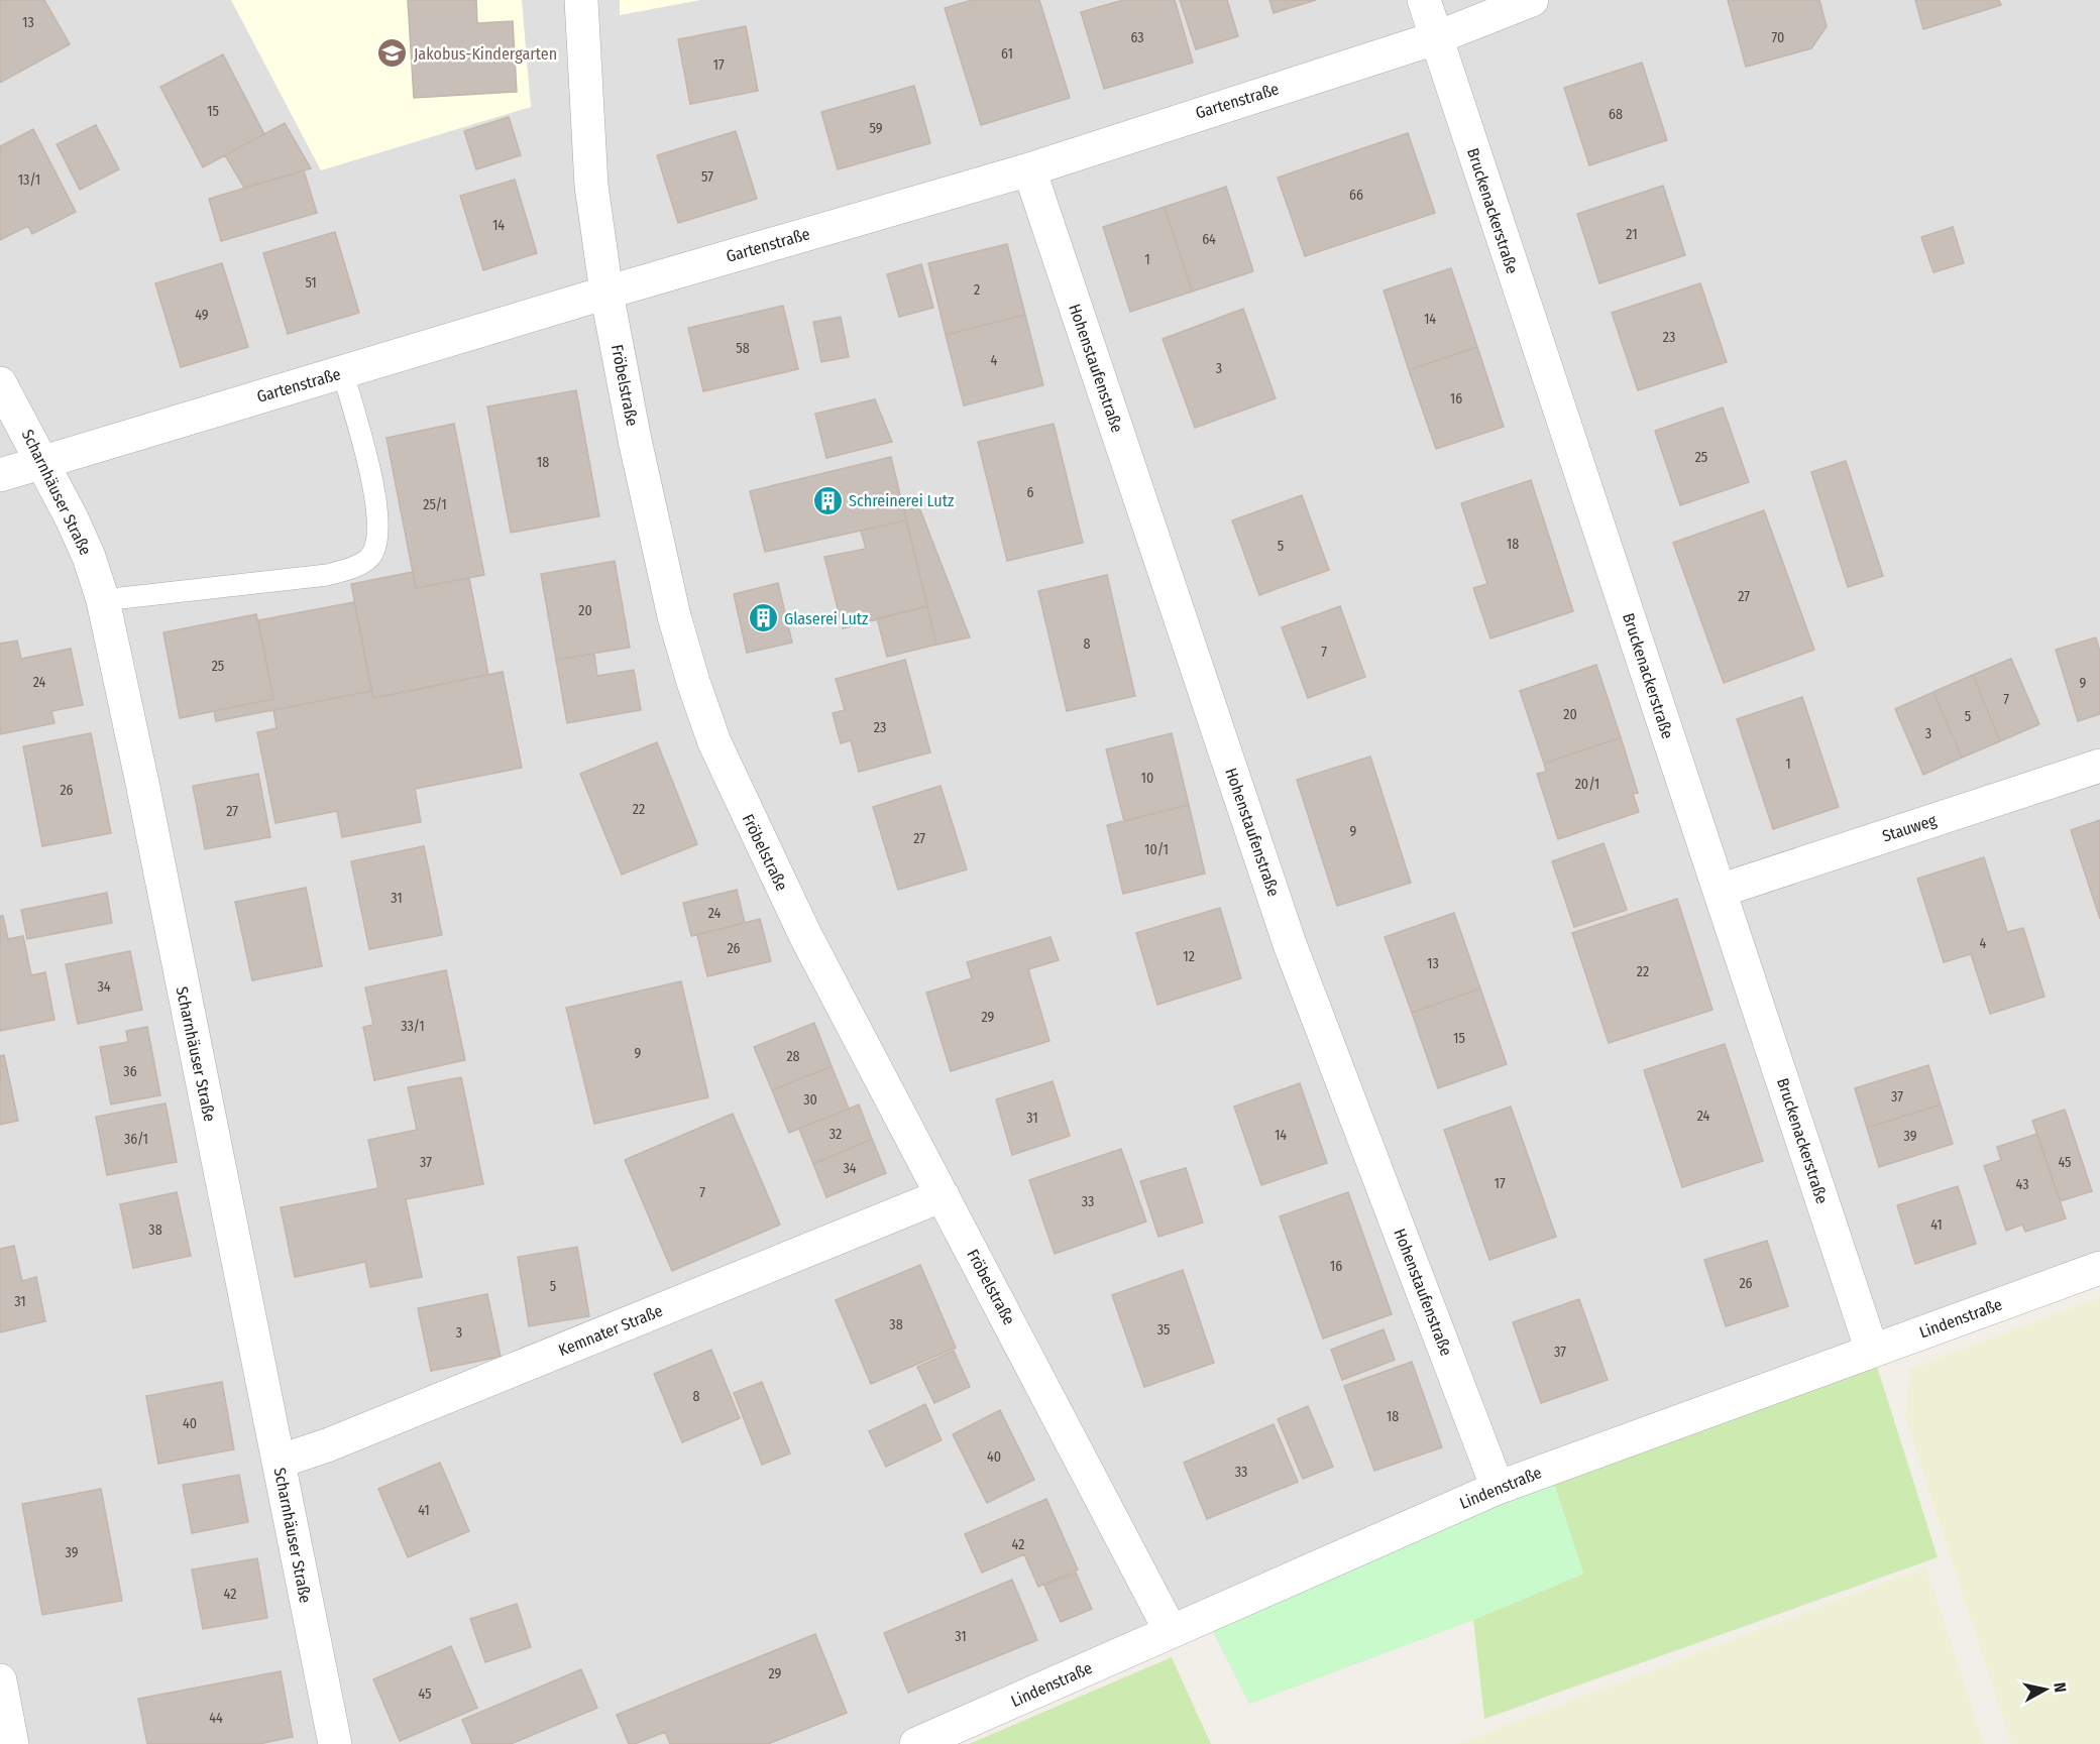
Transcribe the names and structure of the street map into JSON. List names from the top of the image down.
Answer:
{
  "streets": {
    "street": [
      "Gartenstraße",
      "Bruckenackerstraße",
      "Hohenstaufenstraße",
      "Fröbelstraße",
      "Scharnhäuser Straße",
      "Stauweg",
      "Lindenstraße",
      "Kemnater Straße"
    ]
  },
  "crossings": [
    ["Gartenstraße", "Bruckenackerstraße"],
    ["Gartenstraße", "Hohenstaufenstraße"],
    ["Gartenstraße", "Fröbelstraße"],
    ["Gartenstraße", "Scharnhäuser Straße"],
    ["Bruckenackerstraße", "Stauweg"],
    ["Bruckenackerstraße", "Lindenstraße"],
    ["Hohenstaufenstraße", "Lindenstraße"],
    ["Fröbelstraße", "Lindenstraße"],
    ["Fröbelstraße", "Kemnater Straße"],
    ["Scharnhäuser Straße", "Kemnater Straße"]
  ],
  "places": {
    "school or university": ["Jakobus-Kindergarten"],
    "building": ["Schreinerei Lutz", "Glaserei Lutz"]
  },
  "house_numbers": [
    "13",
    "63",
    "70",
    "61",
    "17",
    "15",
    "68",
    "59",
    "57",
    "13/1",
    "66",
    "14",
    "21",
    "64",
    "1",
    "51",
    "2",
    "49",
    "14",
    "23",
    "58",
    "4",
    "3",
    "16",
    "25",
    "18",
    "6",
    "25/1",
    "18",
    "5",
    "27",
    "20",
    "8",
    "7",
    "25",
    "24",
    "9",
    "7",
    "20",
    "5",
    "23",
    "3",
    "1",
    "10",
    "20/1",
    "26",
    "22",
    "27",
    "9",
    "27",
    "10/1",
    "31",
    "24",
    "4",
    "26",
    "12",
    "13",
    "22",
    "34",
    "29",
    "33/1",
    "15",
    "9",
    "28",
    "36",
    "37",
    "30",
    "24",
    "31",
    "32",
    "14",
    "39",
    "36/1",
    "37",
    "45",
    "34",
    "17",
    "43",
    "7",
    "33",
    "41",
    "38",
    "16",
    "26",
    "5",
    "31",
    "38",
    "35",
    "3",
    "37",
    "8",
    "18",
    "40",
    "40",
    "33",
    "41",
    "42",
    "39",
    "42",
    "31",
    "29",
    "45",
    "44"
  ],
  "north": "right"
}
